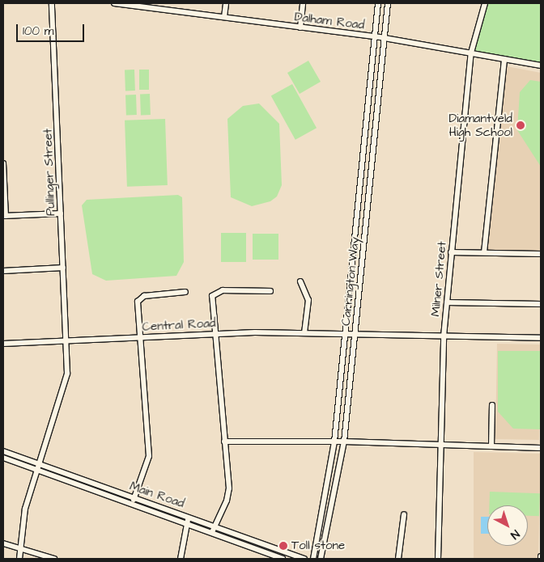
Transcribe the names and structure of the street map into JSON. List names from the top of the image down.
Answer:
{
  "streets": {
    "street": [
      "Dalham Road",
      "Pullinger Street",
      "Milner Street",
      "Carrington Way",
      "Central Road",
      "Main Road"
    ]
  },
  "crossings": [
    ["Dalham Road", "Milner Street"],
    ["Dalham Road", "Carrington Way"],
    ["Pullinger Street", "Central Road"],
    ["Pullinger Street", "Main Road"],
    ["Milner Street", "Central Road"],
    ["Carrington Way", "Central Road"]
  ],
  "places": ["Diamantveld High School", "Toll stone"],
  "scale_bar": "100 m",
  "north": "bottom right"
}
